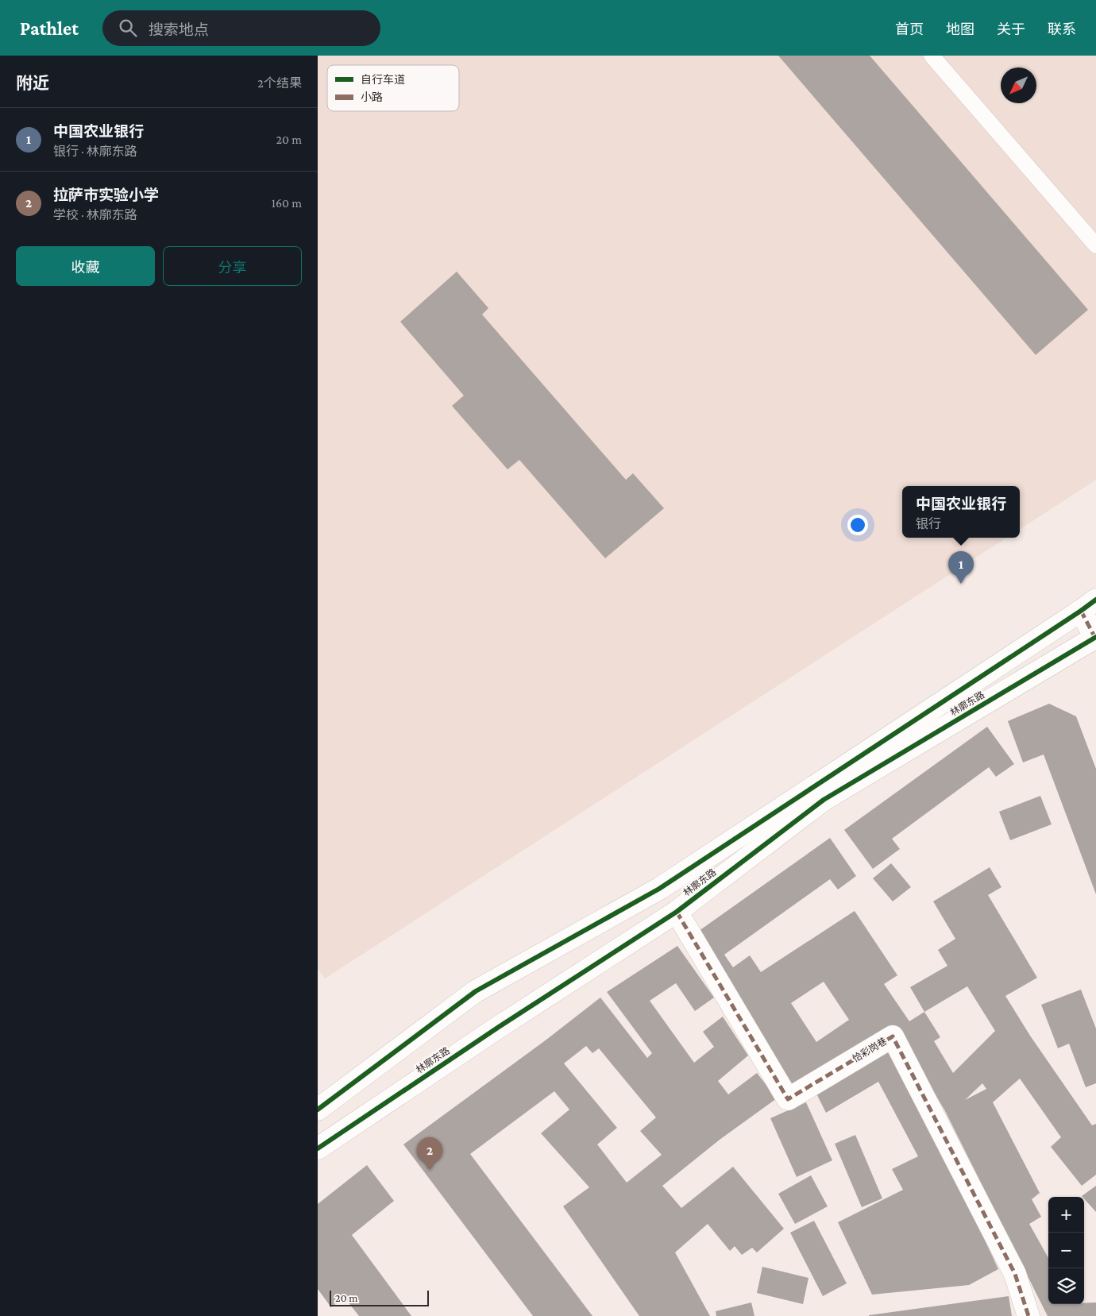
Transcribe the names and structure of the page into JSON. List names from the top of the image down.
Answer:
{
  "streets": {
    "main road": ["林廓东路", "恰彩岗巷"]
  },
  "crossings": [
    ["林廓东路", "恰彩岗巷"]
  ],
  "legend": ["自行车道", "小路"],
  "scale_bar": "20 m",
  "north": "bottom left",
  "page": {
    "header": "Pathlet",
    "search": "搜索地点",
    "nav": [
      "首页",
      "地图",
      "关于",
      "联系"
    ],
    "heading": ["附近", "2个结果"],
    "list": [
      {
        "mark": "1",
        "name": "中国农业银行",
        "note": "银行 · 林廓东路",
        "value": "20 m"
      },
      {
        "mark": "2",
        "name": "拉萨市实验小学",
        "note": "学校 · 林廓东路",
        "value": "160 m"
      }
    ],
    "buttons": ["收藏", "分享"],
    "popup": ["中国农业银行", "银行"],
    "pins": ["1", "2"],
    "map_buttons": ["+", "−"],
    "scale": "20 m"
  }
}
